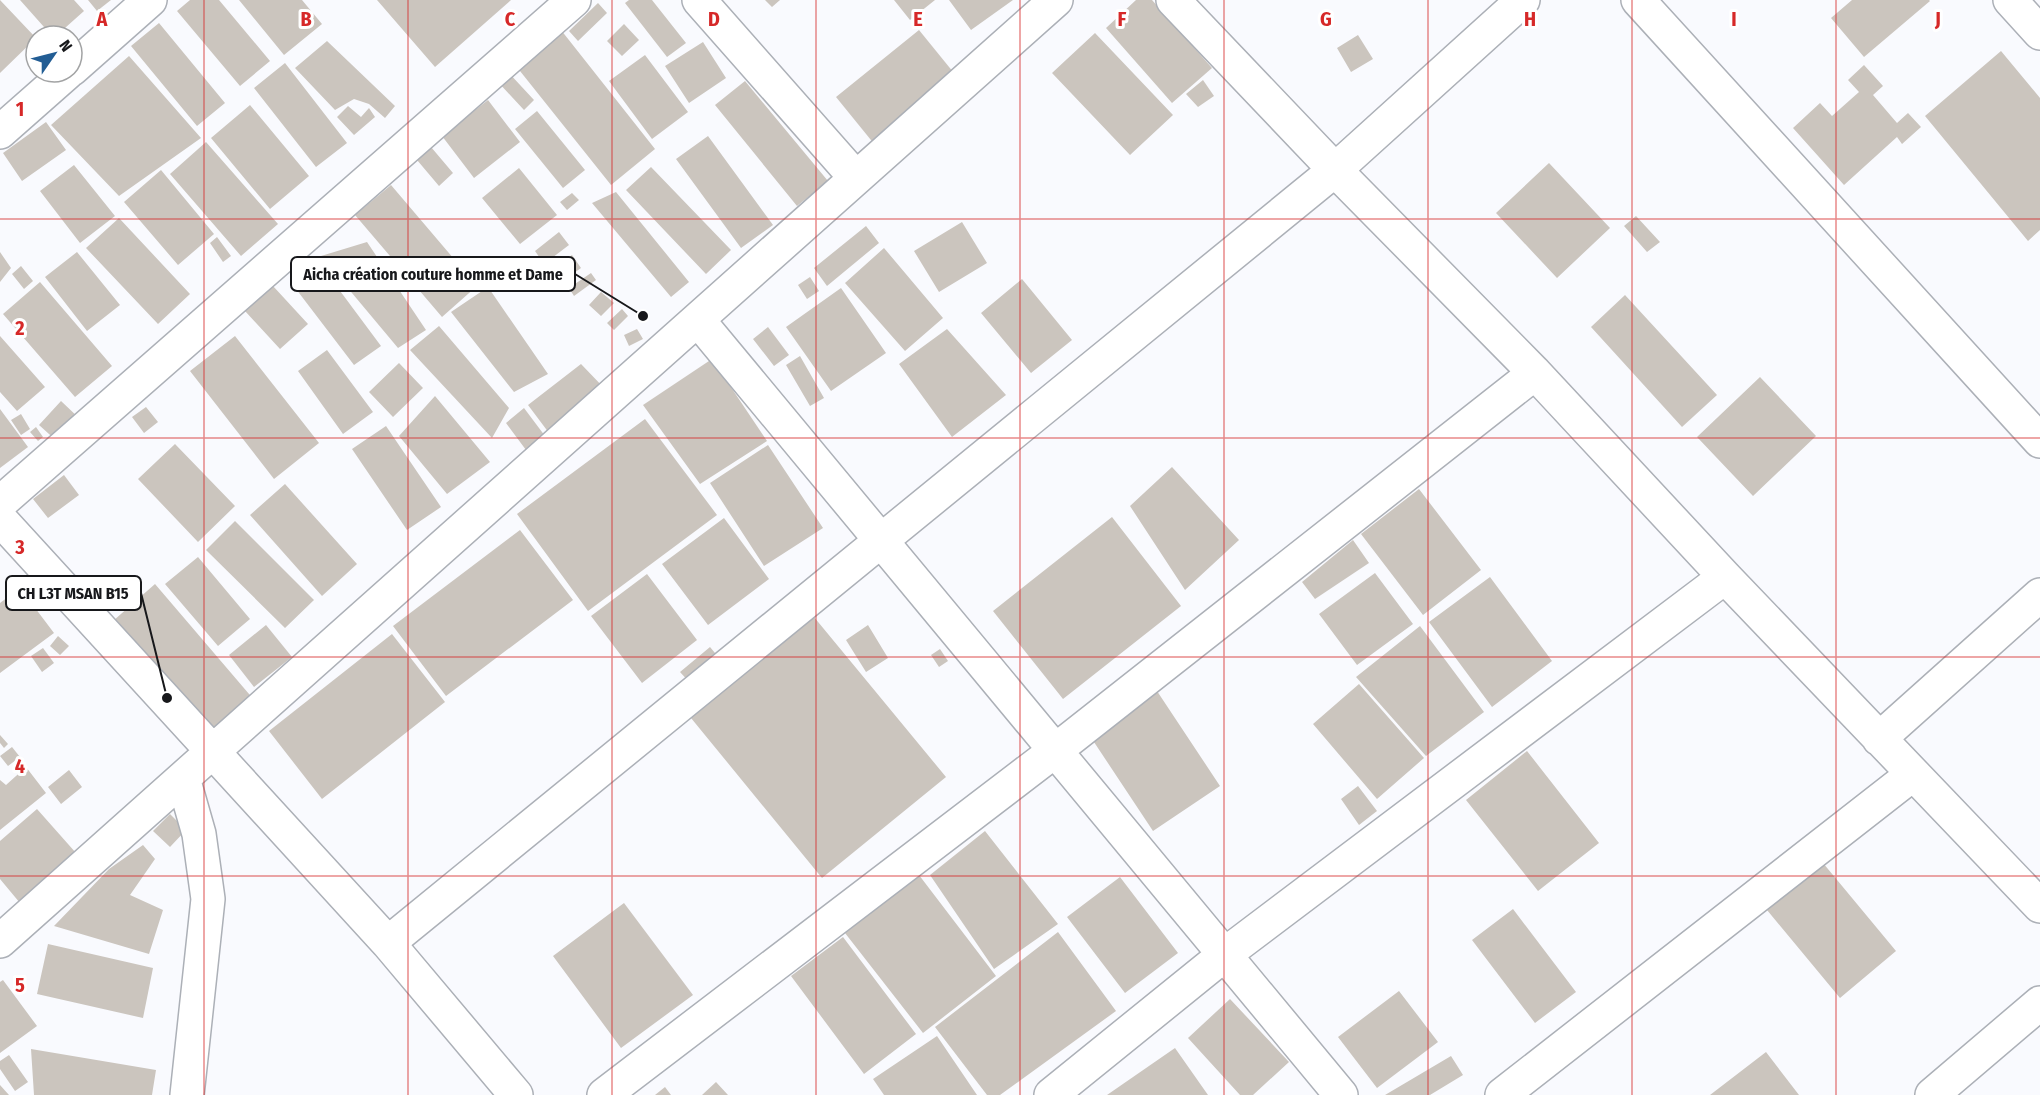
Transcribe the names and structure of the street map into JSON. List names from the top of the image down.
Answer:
{
  "places": ["Aicha création couture homme et Dame", "CH L3T MSAN B15"],
  "north": "top right",
  "grid": {
    "columns": [
      "A",
      "B",
      "C",
      "D",
      "E",
      "F",
      "G",
      "H",
      "I",
      "J"
    ],
    "rows": [
      "1",
      "2",
      "3",
      "4",
      "5"
    ]
  }
}
